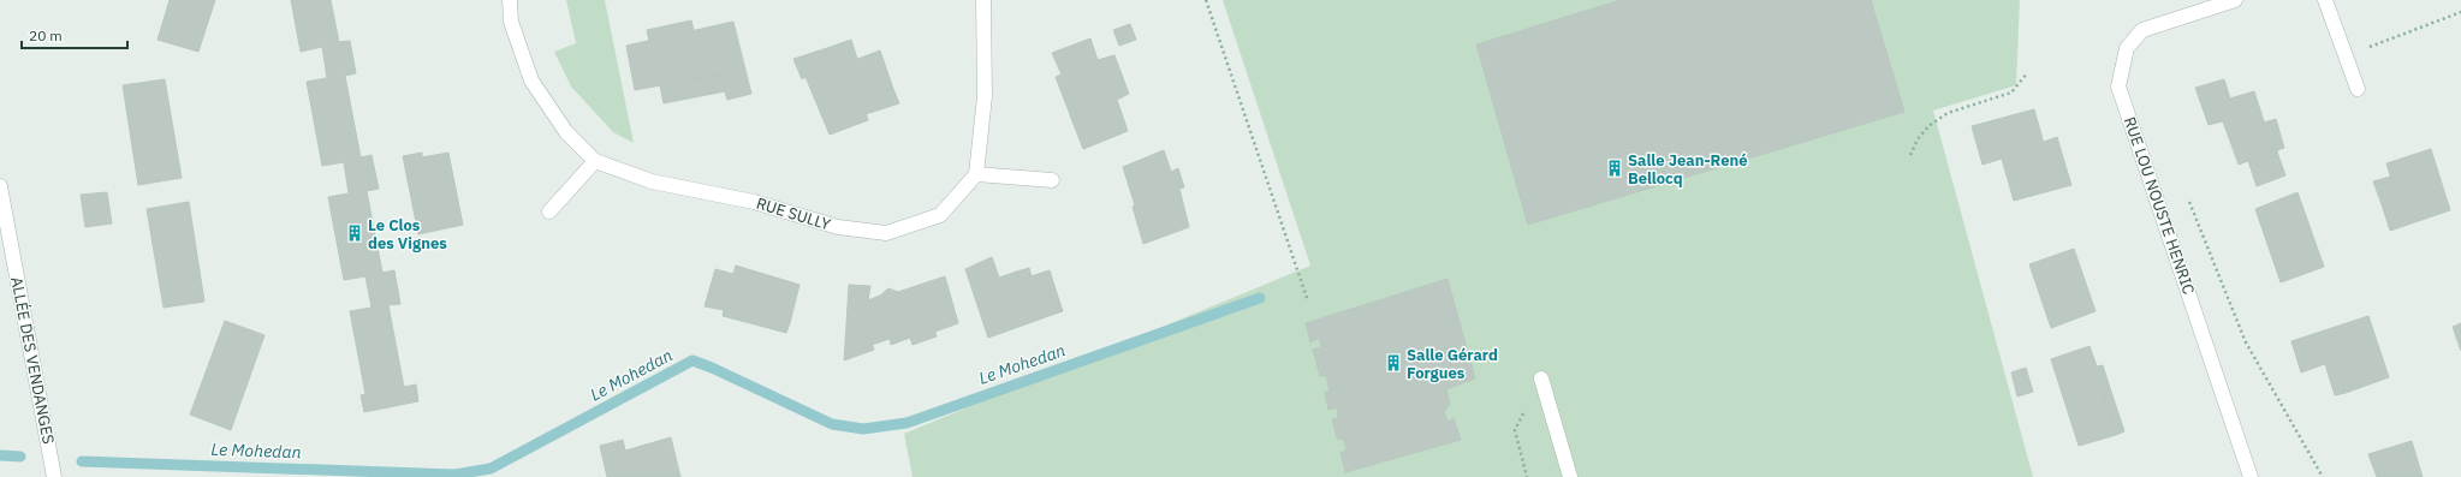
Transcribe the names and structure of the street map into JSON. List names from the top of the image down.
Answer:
{
  "streets": {
    "street": ["RUE LOU NOUSTE HENRIC", "RUE SULLY", "ALLÉE DES VENDANGES"]
  },
  "water": ["Le Mohedan"],
  "places": {
    "building": ["Salle Jean-René Bellocq", "Le Clos des Vignes", "Salle Gérard Forgues"]
  },
  "scale_bar": "20 m"
}
